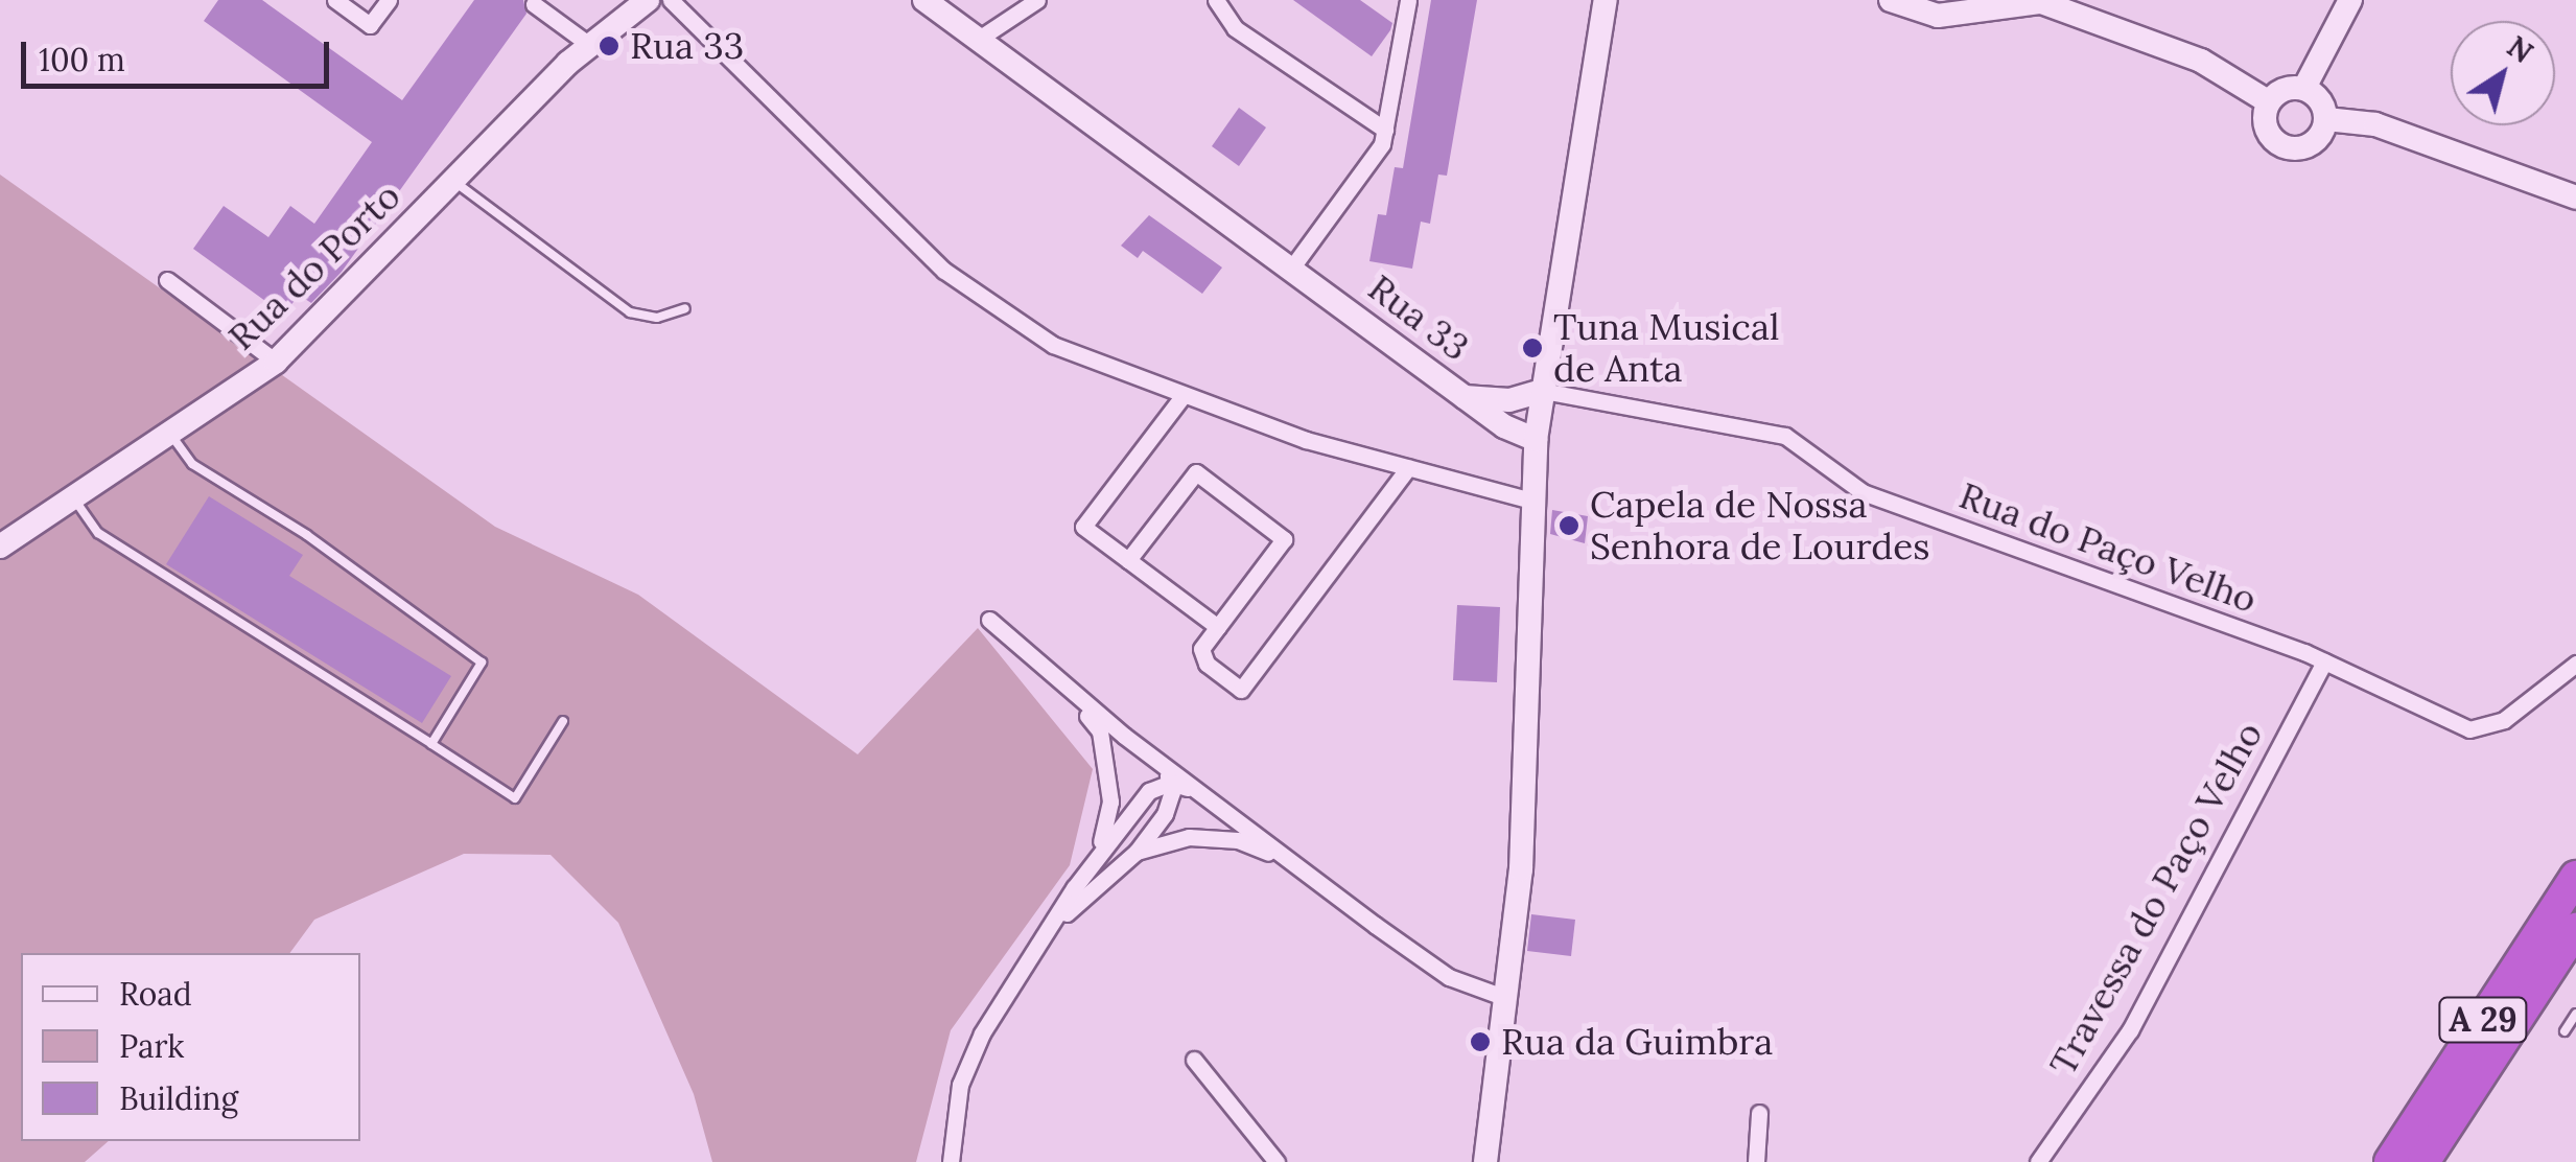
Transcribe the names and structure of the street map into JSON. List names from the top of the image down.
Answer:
{
  "streets": {
    "highway": ["A 29"],
    "street": [
      "Rua do Porto",
      "Rua 33",
      "Rua do Paço Velho",
      "Travessa do Paço Velho"
    ]
  },
  "crossings": [
    ["Rua 33", "Rua do Paço Velho"],
    ["Rua do Paço Velho", "Travessa do Paço Velho"]
  ],
  "places": [
    "Rua 33",
    "Tuna Musical de Anta",
    "Capela de Nossa Senhora de Lourdes",
    "Rua da Guimbra"
  ],
  "legend": ["Road", "Park", "Building"],
  "scale_bar": "100 m",
  "north": "top right"
}
